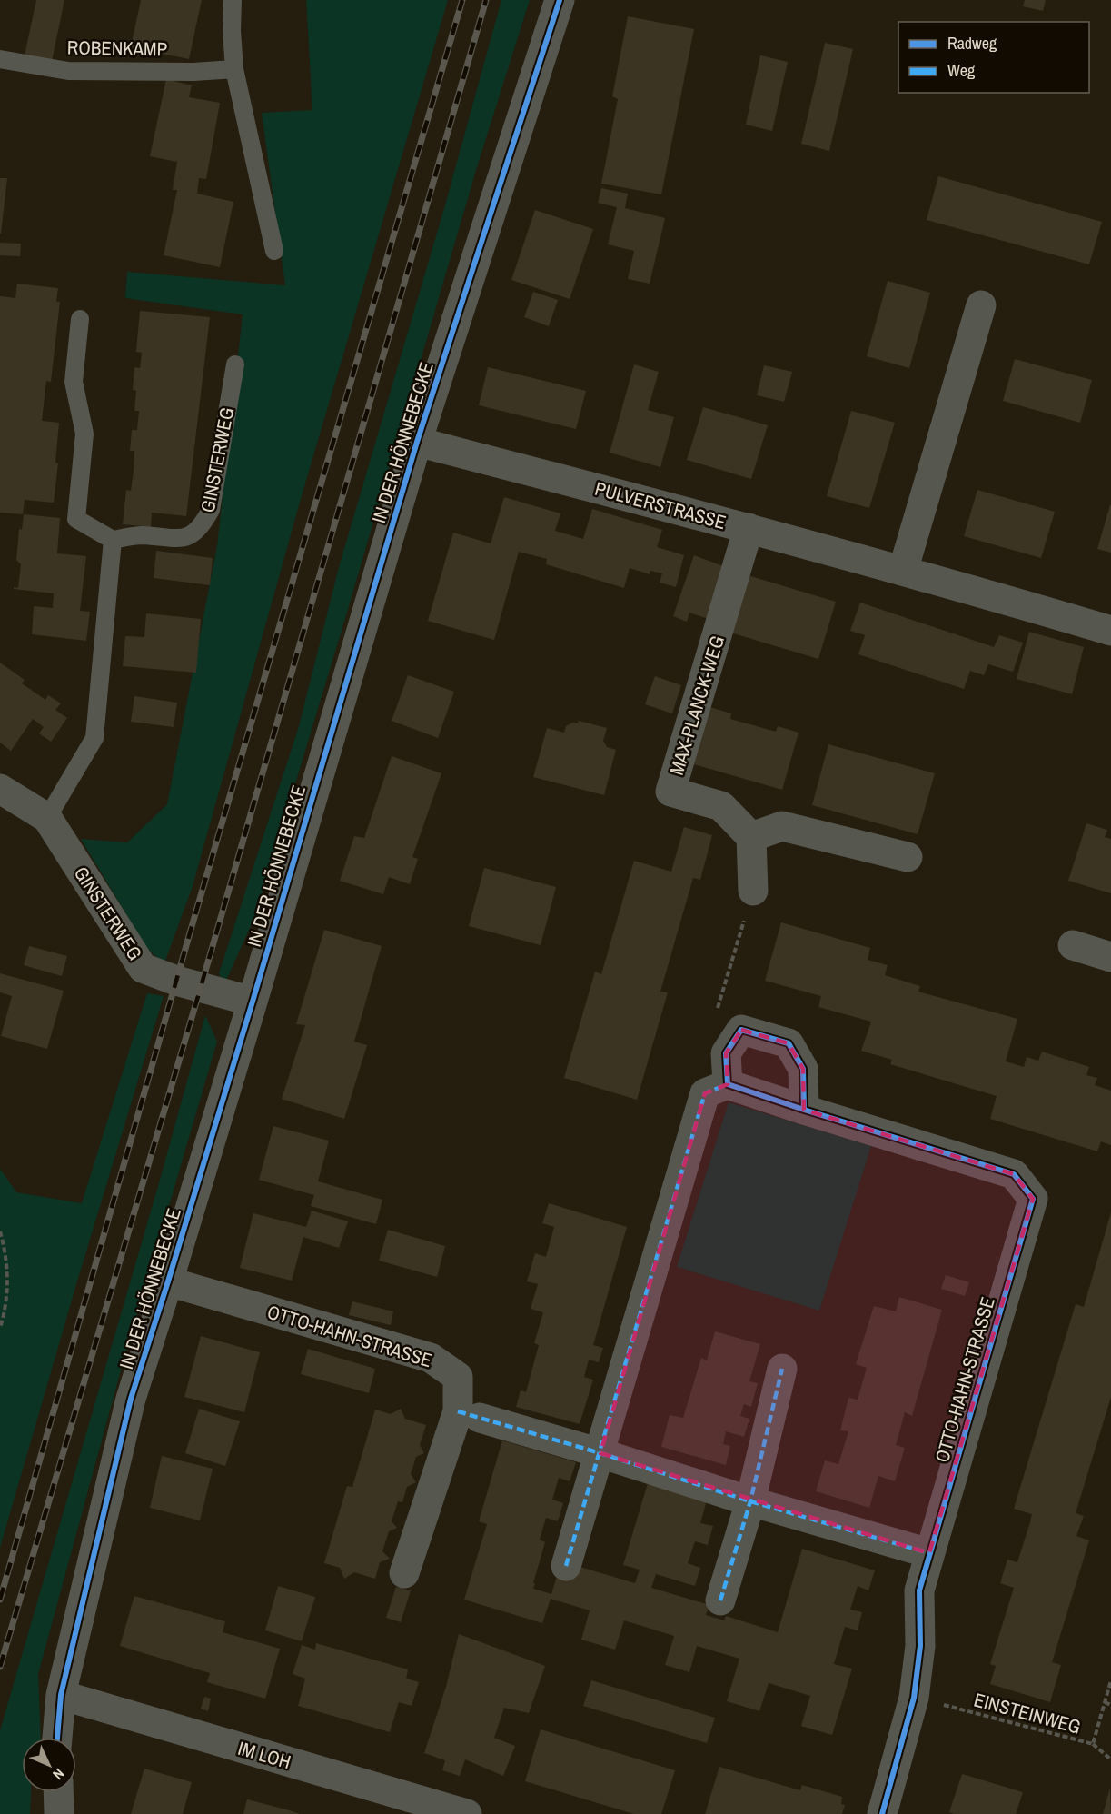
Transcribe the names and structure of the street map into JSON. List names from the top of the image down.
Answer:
{
  "streets": {
    "street": [
      "IN DER HÖNNEBECKE",
      "GINSTERWEG",
      "PULVERSTRASSE",
      "MAX-PLANCK-WEG",
      "OTTO-HAHN-STRASSE",
      "IM LOH"
    ],
    "lane": ["ROBENKAMP"],
    "path": ["EINSTEINWEG"]
  },
  "crossings": [
    ["IN DER HÖNNEBECKE", "GINSTERWEG"],
    ["IN DER HÖNNEBECKE", "PULVERSTRASSE"],
    ["IN DER HÖNNEBECKE", "OTTO-HAHN-STRASSE"],
    ["IN DER HÖNNEBECKE", "IM LOH"],
    ["PULVERSTRASSE", "MAX-PLANCK-WEG"],
    ["OTTO-HAHN-STRASSE", "EINSTEINWEG"]
  ],
  "legend": ["Radweg", "Weg"],
  "north": "bottom right"
}
